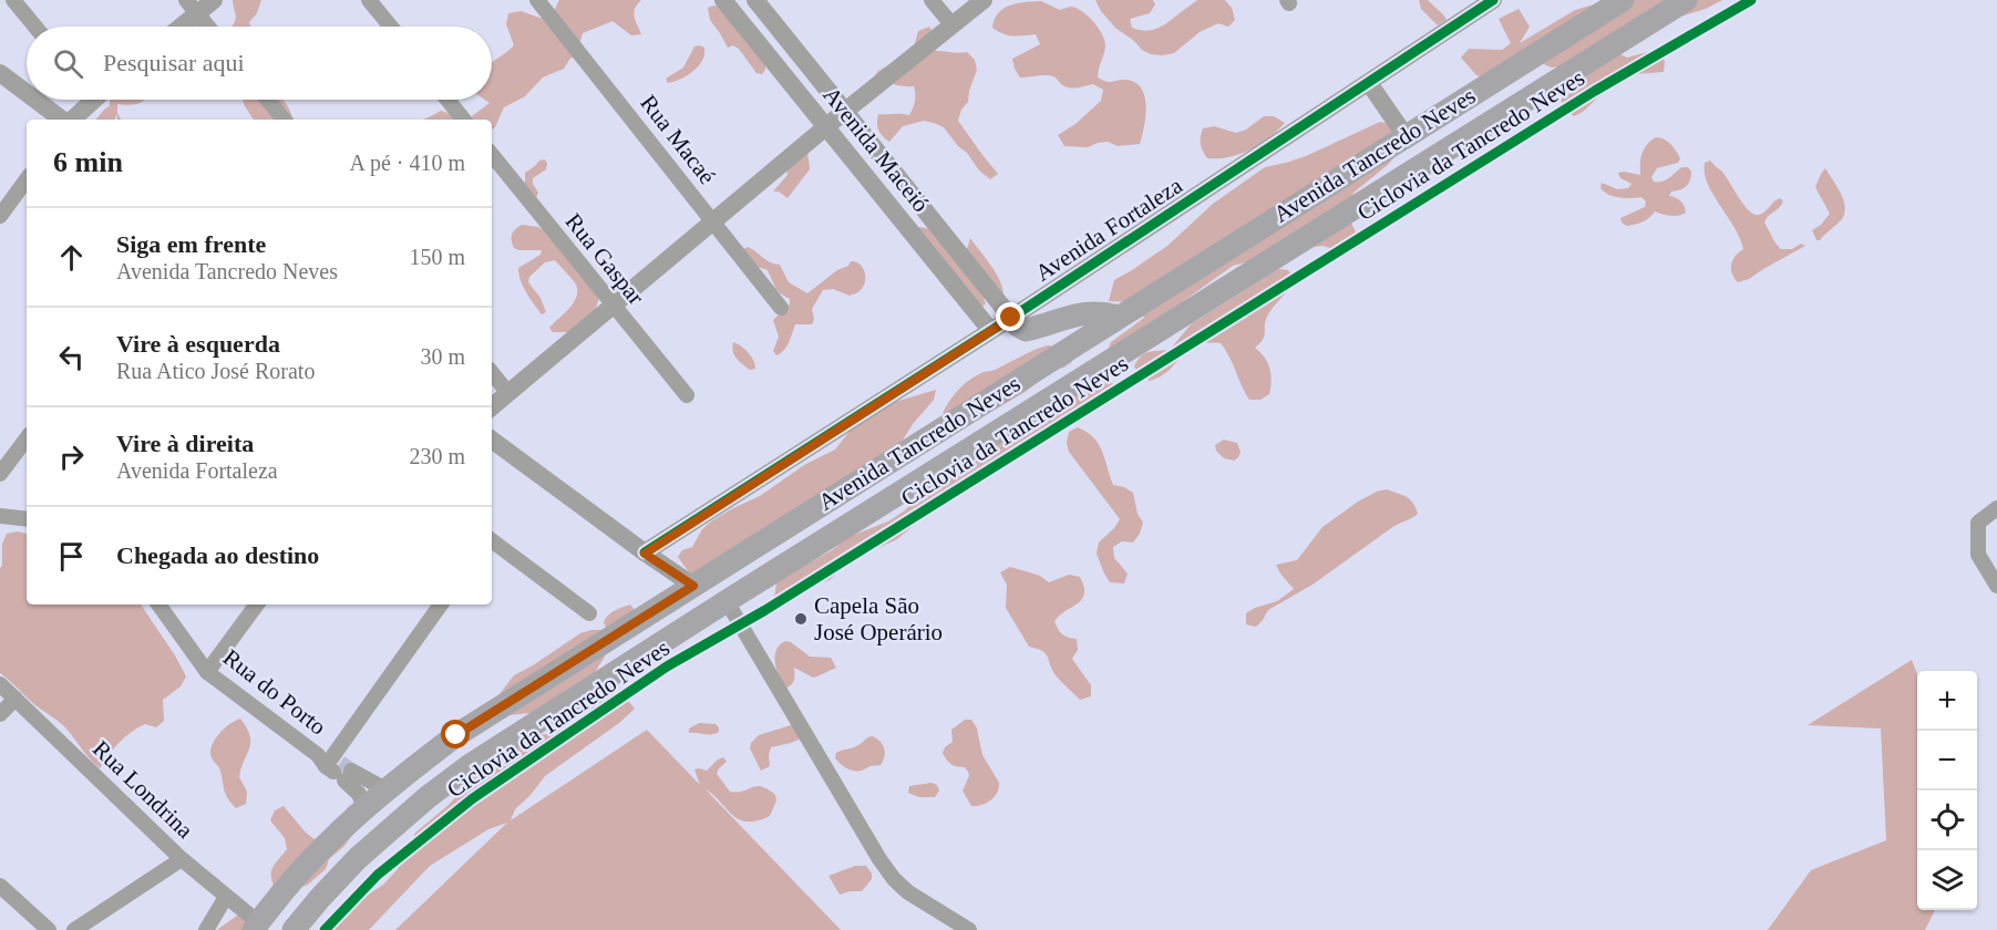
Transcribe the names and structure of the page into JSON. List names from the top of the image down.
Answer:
{
  "streets": {
    "main road": ["Avenida Tancredo Neves"],
    "street": [
      "Rua Macaé",
      "Avenida Maceió",
      "Avenida Fortaleza",
      "Rua Gaspar",
      "Rua do Porto",
      "Rua Londrina"
    ],
    "cycle path": ["Ciclovia da Tancredo Neves"]
  },
  "crossings": [
    ["Avenida Maceió", "Avenida Fortaleza"],
    ["Avenida Tancredo Neves", "Rua do Porto"],
    ["Avenida Tancredo Neves", "Rua Londrina"]
  ],
  "places": ["Capela São José Operário"],
  "page": {
    "search": "Pesquisar aqui",
    "heading": ["6 min", "A pé · 410 m"],
    "list": [
      ["Siga em frente", "Avenida Tancredo Neves", "150 m"],
      ["Vire à esquerda", "Rua Atico José Rorato", "30 m"],
      ["Vire à direita", "Avenida Fortaleza", "230 m"],
      "Chegada ao destino"
    ],
    "map_buttons": ["+", "−"]
  }
}
